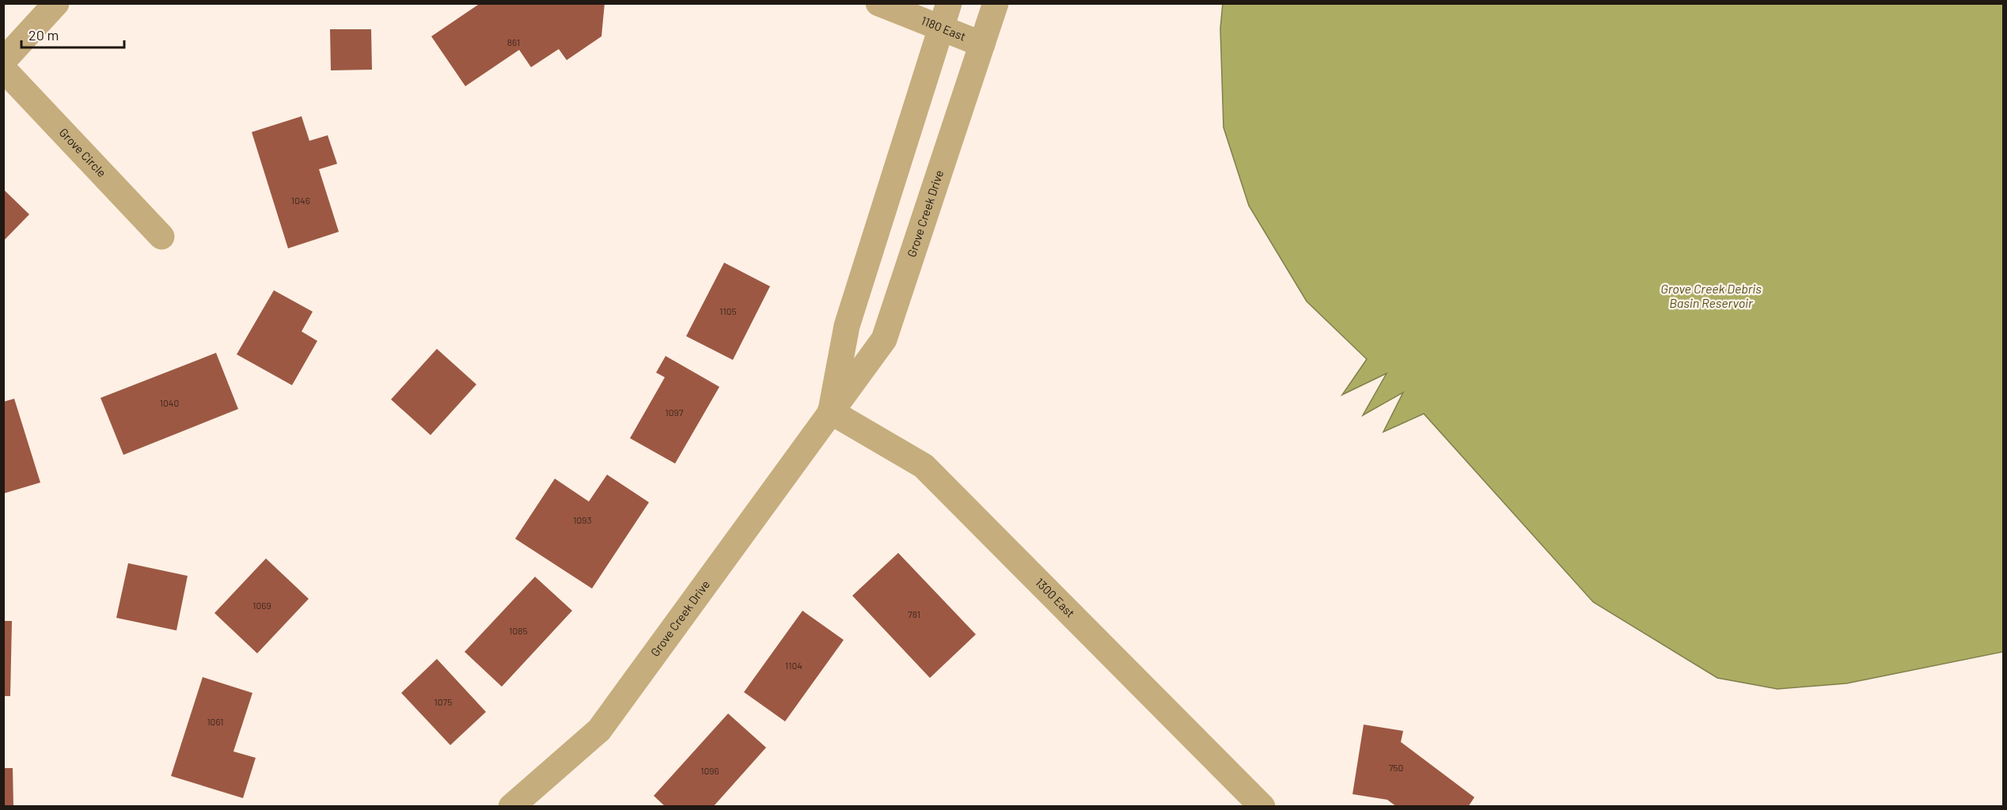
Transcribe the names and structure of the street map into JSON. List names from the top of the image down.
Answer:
{
  "streets": {
    "street": [
      "1180 East",
      "Grove Circle",
      "Grove Creek Drive",
      "1300 East"
    ]
  },
  "crossings": [
    ["1180 East", "Grove Creek Drive"],
    ["Grove Creek Drive", "1300 East"]
  ],
  "water": ["Grove Creek Debris Basin Reservoir"],
  "house_numbers": [
    "861",
    "1046",
    "1105",
    "1040",
    "1097",
    "1093",
    "1069",
    "781",
    "1085",
    "1104",
    "1075",
    "1061",
    "750",
    "1096"
  ],
  "scale_bar": "20 m"
}
